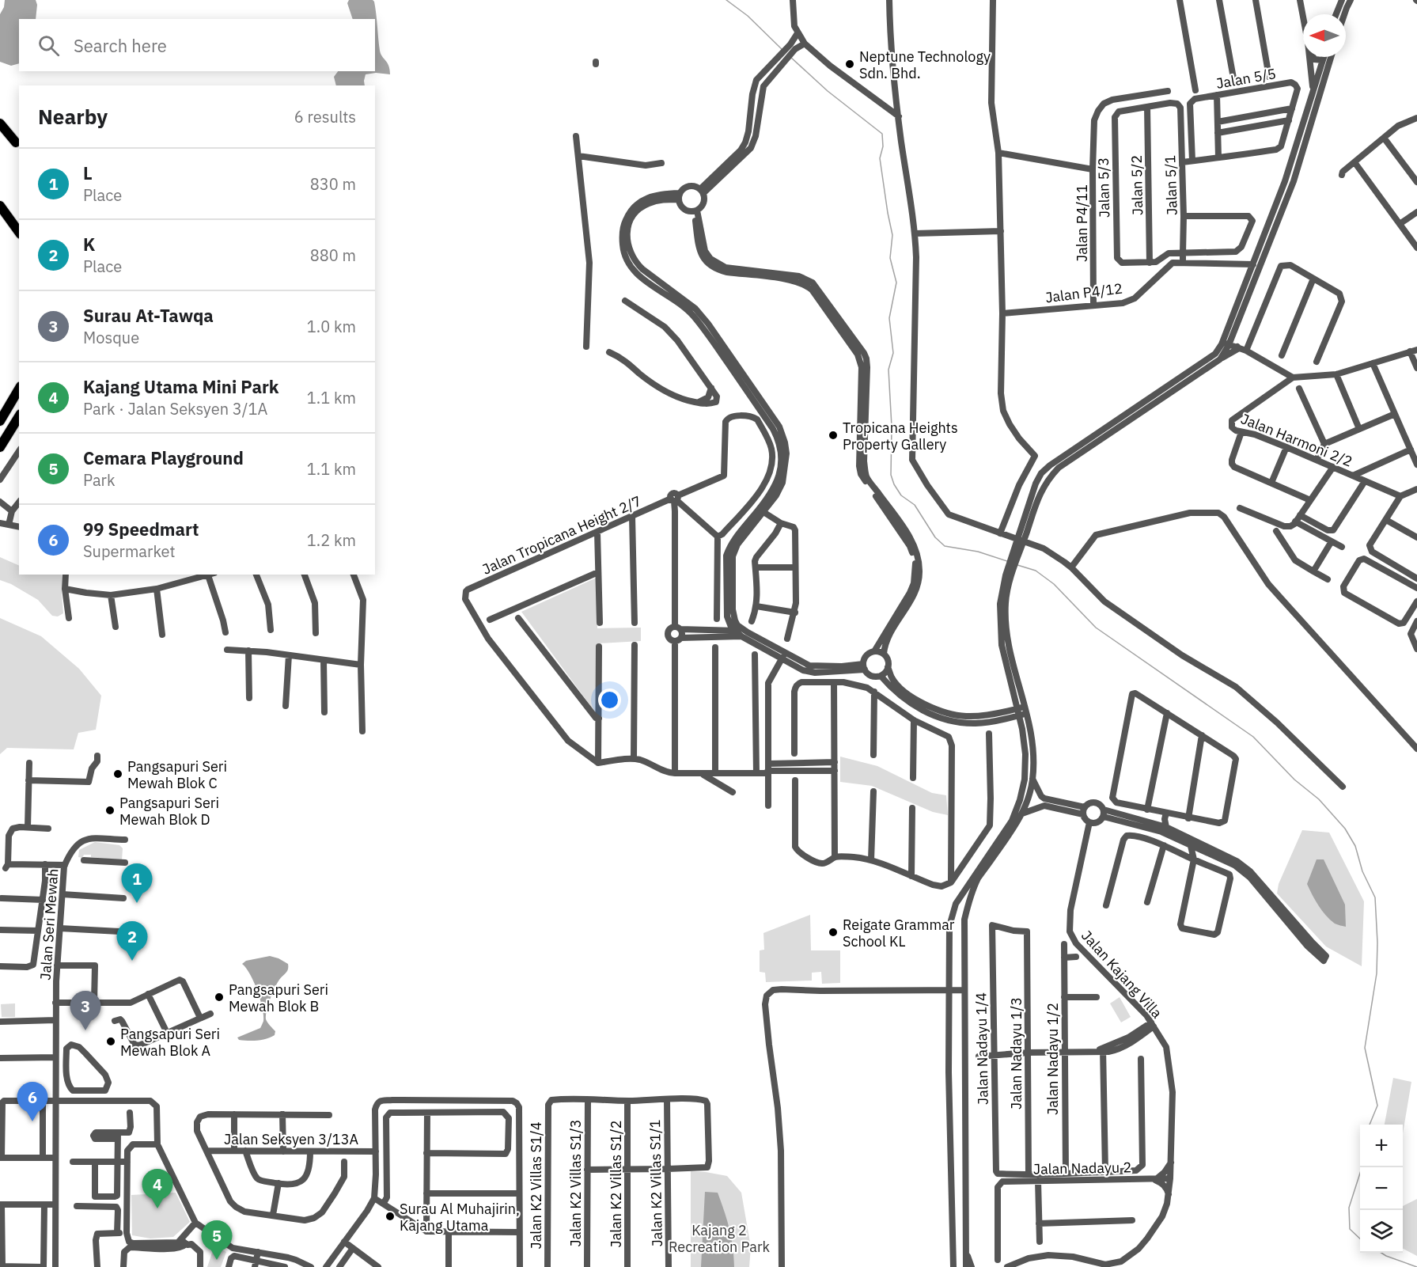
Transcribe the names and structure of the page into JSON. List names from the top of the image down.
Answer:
{
  "streets": {
    "street": [
      "Jalan 5/5",
      "Jalan 5/2",
      "Jalan 5/1",
      "Jalan 5/3",
      "Jalan P4/11",
      "Jalan P4/12",
      "Jalan Harmoni 2/2",
      "Jalan Tropicana Height 2/7",
      "Jalan Seri Mewah",
      "Jalan Kajang Villa",
      "Jalan Nadayu 1/4",
      "Jalan Nadayu 1/3",
      "Jalan Nadayu 1/2",
      "Jalan Seksyen 3/13A",
      "Jalan Nadayu 2",
      "Jalan K2 Villas S1/3",
      "Jalan K2 Villas S1/1",
      "Jalan K2 Villas S1/2",
      "Jalan K2 Villas S1/4"
    ]
  },
  "crossings": [
    ["Jalan 5/5", "Jalan 5/1"],
    ["Jalan 5/2", "Jalan 5/3"],
    ["Jalan 5/1", "Jalan 5/3"],
    ["Jalan 5/1", "Jalan P4/12"],
    ["Jalan P4/11", "Jalan P4/12"],
    ["Jalan Kajang Villa", "Jalan Nadayu 2"],
    ["Jalan Nadayu 1/4", "Jalan Nadayu 1/3"],
    ["Jalan K2 Villas S1/3", "Jalan K2 Villas S1/4"]
  ],
  "parks": ["Kajang 2 Recreation Park"],
  "places": [
    "Neptune Technology Sdn. Bhd.",
    "Tropicana Heights Property Gallery",
    "Pangsapuri Seri Mewah Blok C",
    "Pangsapuri Seri Mewah Blok D",
    "Reigate Grammar School KL",
    "Pangsapuri Seri Mewah Blok B",
    "Pangsapuri Seri Mewah Blok A",
    "Surau Al Muhajirin, Kajang Utama"
  ],
  "north": "left",
  "page": {
    "search": "Search here",
    "heading": ["Nearby", "6 results"],
    "list": [
      {
        "mark": "1",
        "name": "L",
        "note": "Place",
        "value": "830 m"
      },
      {
        "mark": "2",
        "name": "K",
        "note": "Place",
        "value": "880 m"
      },
      {
        "mark": "3",
        "name": "Surau At-Tawqa",
        "note": "Mosque",
        "value": "1.0 km"
      },
      {
        "mark": "4",
        "name": "Kajang Utama Mini Park",
        "note": "Park · Jalan Seksyen 3/1A",
        "value": "1.1 km"
      },
      {
        "mark": "5",
        "name": "Cemara Playground",
        "note": "Park",
        "value": "1.1 km"
      },
      {
        "mark": "6",
        "name": "99 Speedmart",
        "note": "Supermarket",
        "value": "1.2 km"
      }
    ],
    "pins": [
      "1",
      "2",
      "3",
      "6",
      "4",
      "5"
    ],
    "map_buttons": ["+", "−"]
  }
}
